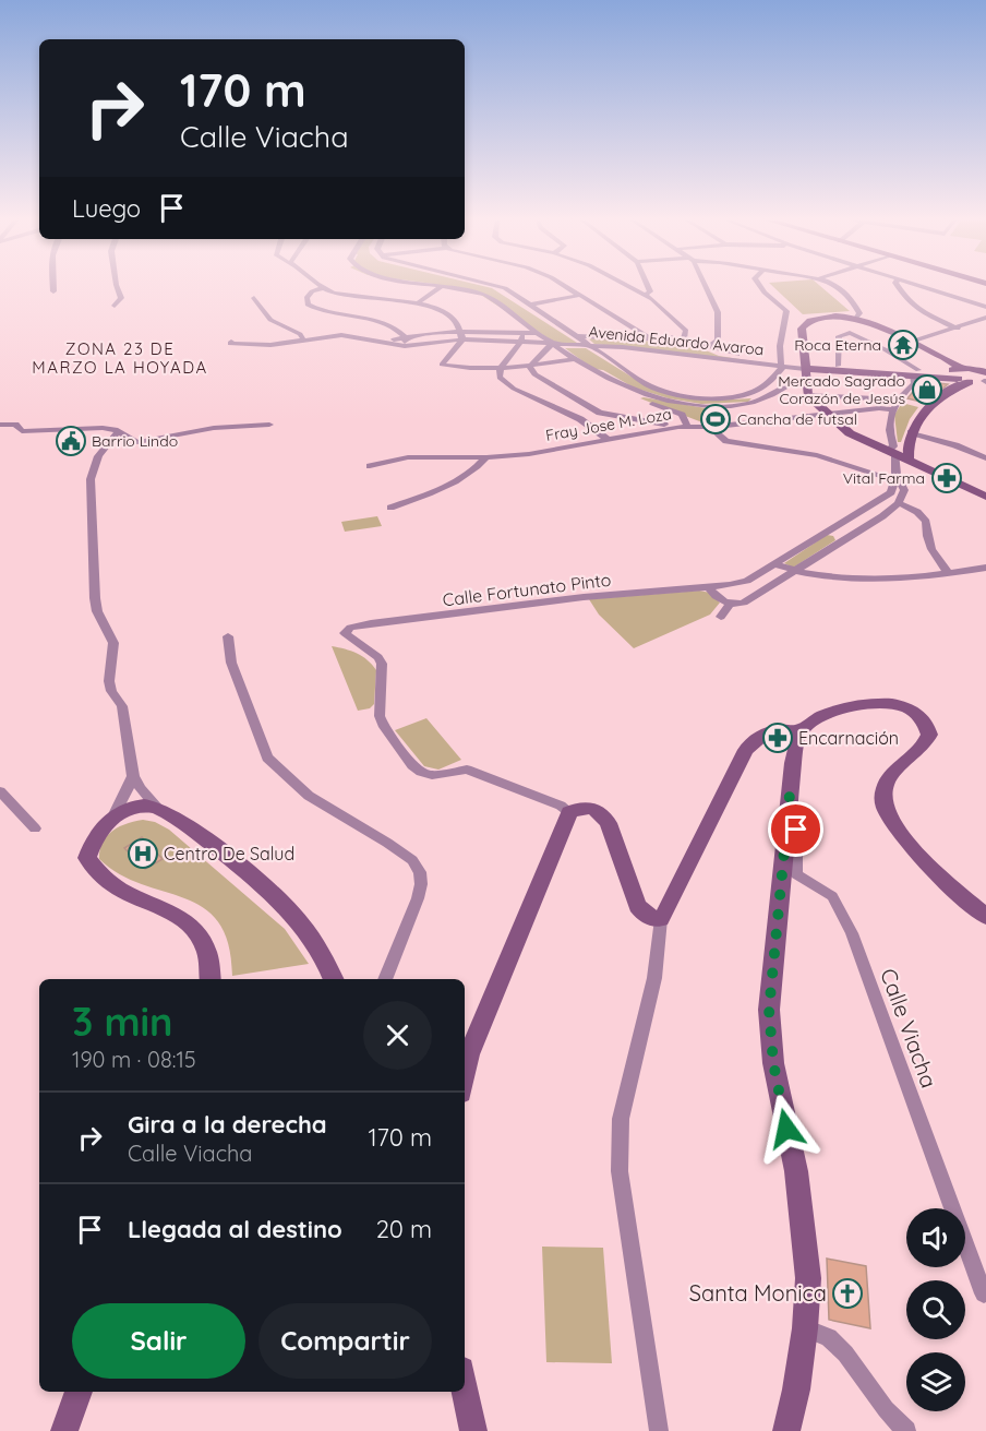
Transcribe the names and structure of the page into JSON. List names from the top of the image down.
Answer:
{
  "streets": {
    "main road": ["Avenida Eduardo Avaroa"],
    "street": ["Fray Jose M. Loza", "Calle Fortunato Pinto", "Calle Viacha"]
  },
  "districts": ["ZONA 23 DE MARZO LA HOYADA"],
  "places": {
    "temple": ["Roca Eterna"],
    "shop": ["Mercado Sagrado Corazón de Jesús"],
    "sports": ["Cancha de futsal"],
    "public building": ["Barrio Lindo"],
    "pharmacy": ["Vital Farma", "Encarnación"],
    "hospital": ["Centro De Salud"],
    "church": ["Santa Monica"]
  },
  "page": {
    "turn": ["170 m", "Calle Viacha"],
    "then": "Luego",
    "heading": ["3 min", "190 m · 08:15"],
    "list": [
      {
        "name": "Gira a la derecha",
        "note": "Calle Viacha",
        "value": "170 m"
      },
      {
        "name": "Llegada al destino",
        "value": "20 m"
      }
    ],
    "buttons": ["Salir", "Compartir"]
  }
}
